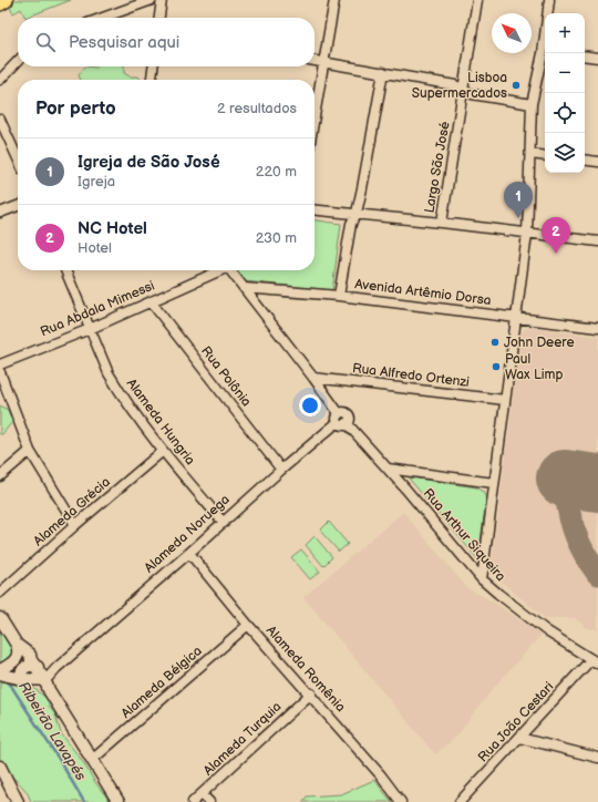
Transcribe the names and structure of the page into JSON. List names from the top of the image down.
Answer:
{
  "streets": {
    "street": [
      "Largo São José",
      "Avenida Artêmio Dorsa",
      "Rua Abdala Mimessi",
      "Rua Alfredo Ortenzi",
      "Rua Polônia",
      "Alameda Hungria",
      "Alameda Grécia",
      "Alameda Noruega",
      "Rua Arthur Siqueira",
      "Alameda Romênia",
      "Alameda Bélgica",
      "Rua João Cestari",
      "Alameda Turquia"
    ]
  },
  "crossings": [
    ["Avenida Artêmio Dorsa", "Rua Arthur Siqueira"],
    ["Rua Abdala Mimessi", "Rua Polônia"],
    ["Rua Abdala Mimessi", "Alameda Hungria"],
    ["Rua Alfredo Ortenzi", "Rua Arthur Siqueira"],
    ["Rua Polônia", "Alameda Noruega"],
    ["Alameda Hungria", "Alameda Grécia"],
    ["Alameda Hungria", "Alameda Noruega"],
    ["Alameda Noruega", "Rua Arthur Siqueira"],
    ["Alameda Noruega", "Alameda Romênia"],
    ["Rua Arthur Siqueira", "Rua João Cestari"],
    ["Alameda Romênia", "Alameda Bélgica"],
    ["Alameda Romênia", "Alameda Turquia"]
  ],
  "water": ["Ribeirão Lavapés"],
  "places": ["Lisboa Supermercados", "John Deere", "Paul Wax Limp"],
  "north": "top left",
  "page": {
    "map_buttons": ["+", "−"],
    "search": "Pesquisar aqui",
    "heading": ["Por perto", "2 resultados"],
    "list": [
      {
        "mark": "1",
        "name": "Igreja de São José",
        "note": "Igreja",
        "value": "220 m"
      },
      {
        "mark": "2",
        "name": "NC Hotel",
        "note": "Hotel",
        "value": "230 m"
      }
    ],
    "pins": ["1", "2"]
  }
}
